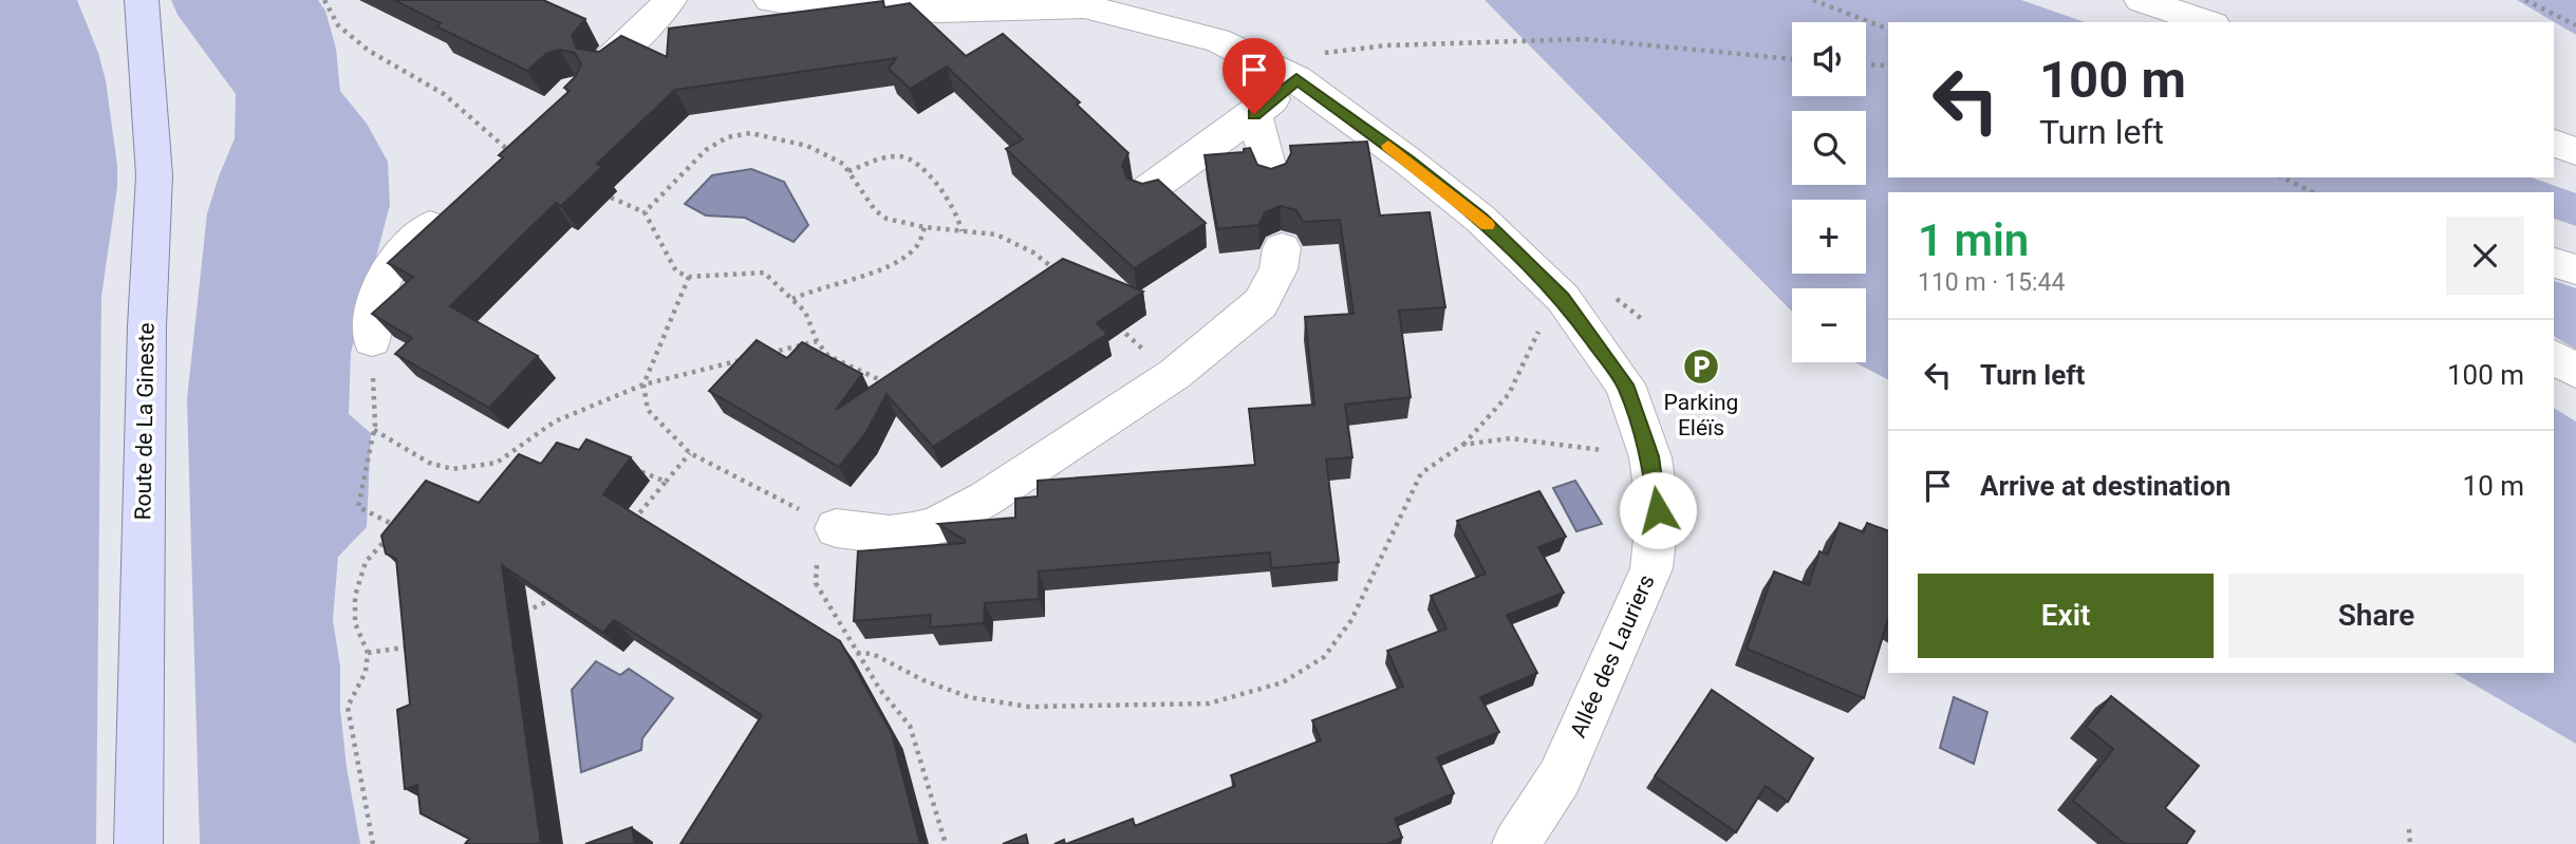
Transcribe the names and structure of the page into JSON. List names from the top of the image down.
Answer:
{
  "streets": {
    "main road": ["Route de La Gineste"],
    "street": ["Allée des Lauriers"]
  },
  "places": {
    "parking": ["Parking Eléïs"]
  },
  "page": {
    "map_buttons": ["+", "−"],
    "turn": ["100 m", "Turn left"],
    "heading": ["1 min", "110 m · 15:44"],
    "list": [
      {
        "name": "Turn left",
        "value": "100 m"
      },
      {
        "name": "Arrive at destination",
        "value": "10 m"
      }
    ],
    "buttons": ["Exit", "Share"]
  }
}
